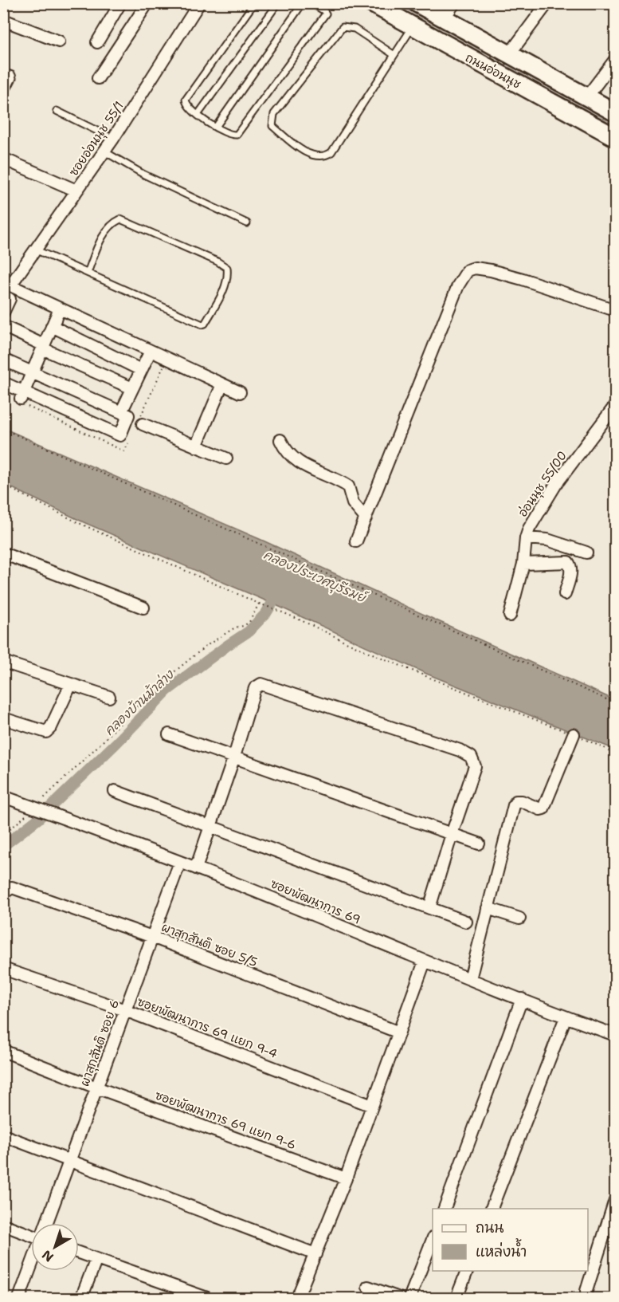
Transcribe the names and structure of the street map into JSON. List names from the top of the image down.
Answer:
{
  "streets": {
    "main road": ["ถนนอ่อนนุช"],
    "street": [
      "ซอยอ่อนนุช 55/1",
      "อ่อนนุช 55/00",
      "ซอยพัฒนาการ 69",
      "ผาสุกสันติ ซอย 5/5",
      "ซอยพัฒนาการ 69 แยก 9-4",
      "ผาสุกสันติ ซอย 6",
      "ซอยพัฒนาการ 69 แยก 9-6"
    ]
  },
  "crossings": [
    ["ซอยพัฒนาการ 69", "ผาสุกสันติ ซอย 6"],
    ["ผาสุกสันติ ซอย 5/5", "ผาสุกสันติ ซอย 6"],
    ["ซอยพัฒนาการ 69 แยก 9-4", "ผาสุกสันติ ซอย 6"],
    ["ผาสุกสันติ ซอย 6", "ซอยพัฒนาการ 69 แยก 9-6"]
  ],
  "water": ["คลองประเวศบุรีรมย์", "คลองบ้านม้าล่าง"],
  "legend": ["ถนน", "แหล่งน้ำ"],
  "north": "bottom left"
}
